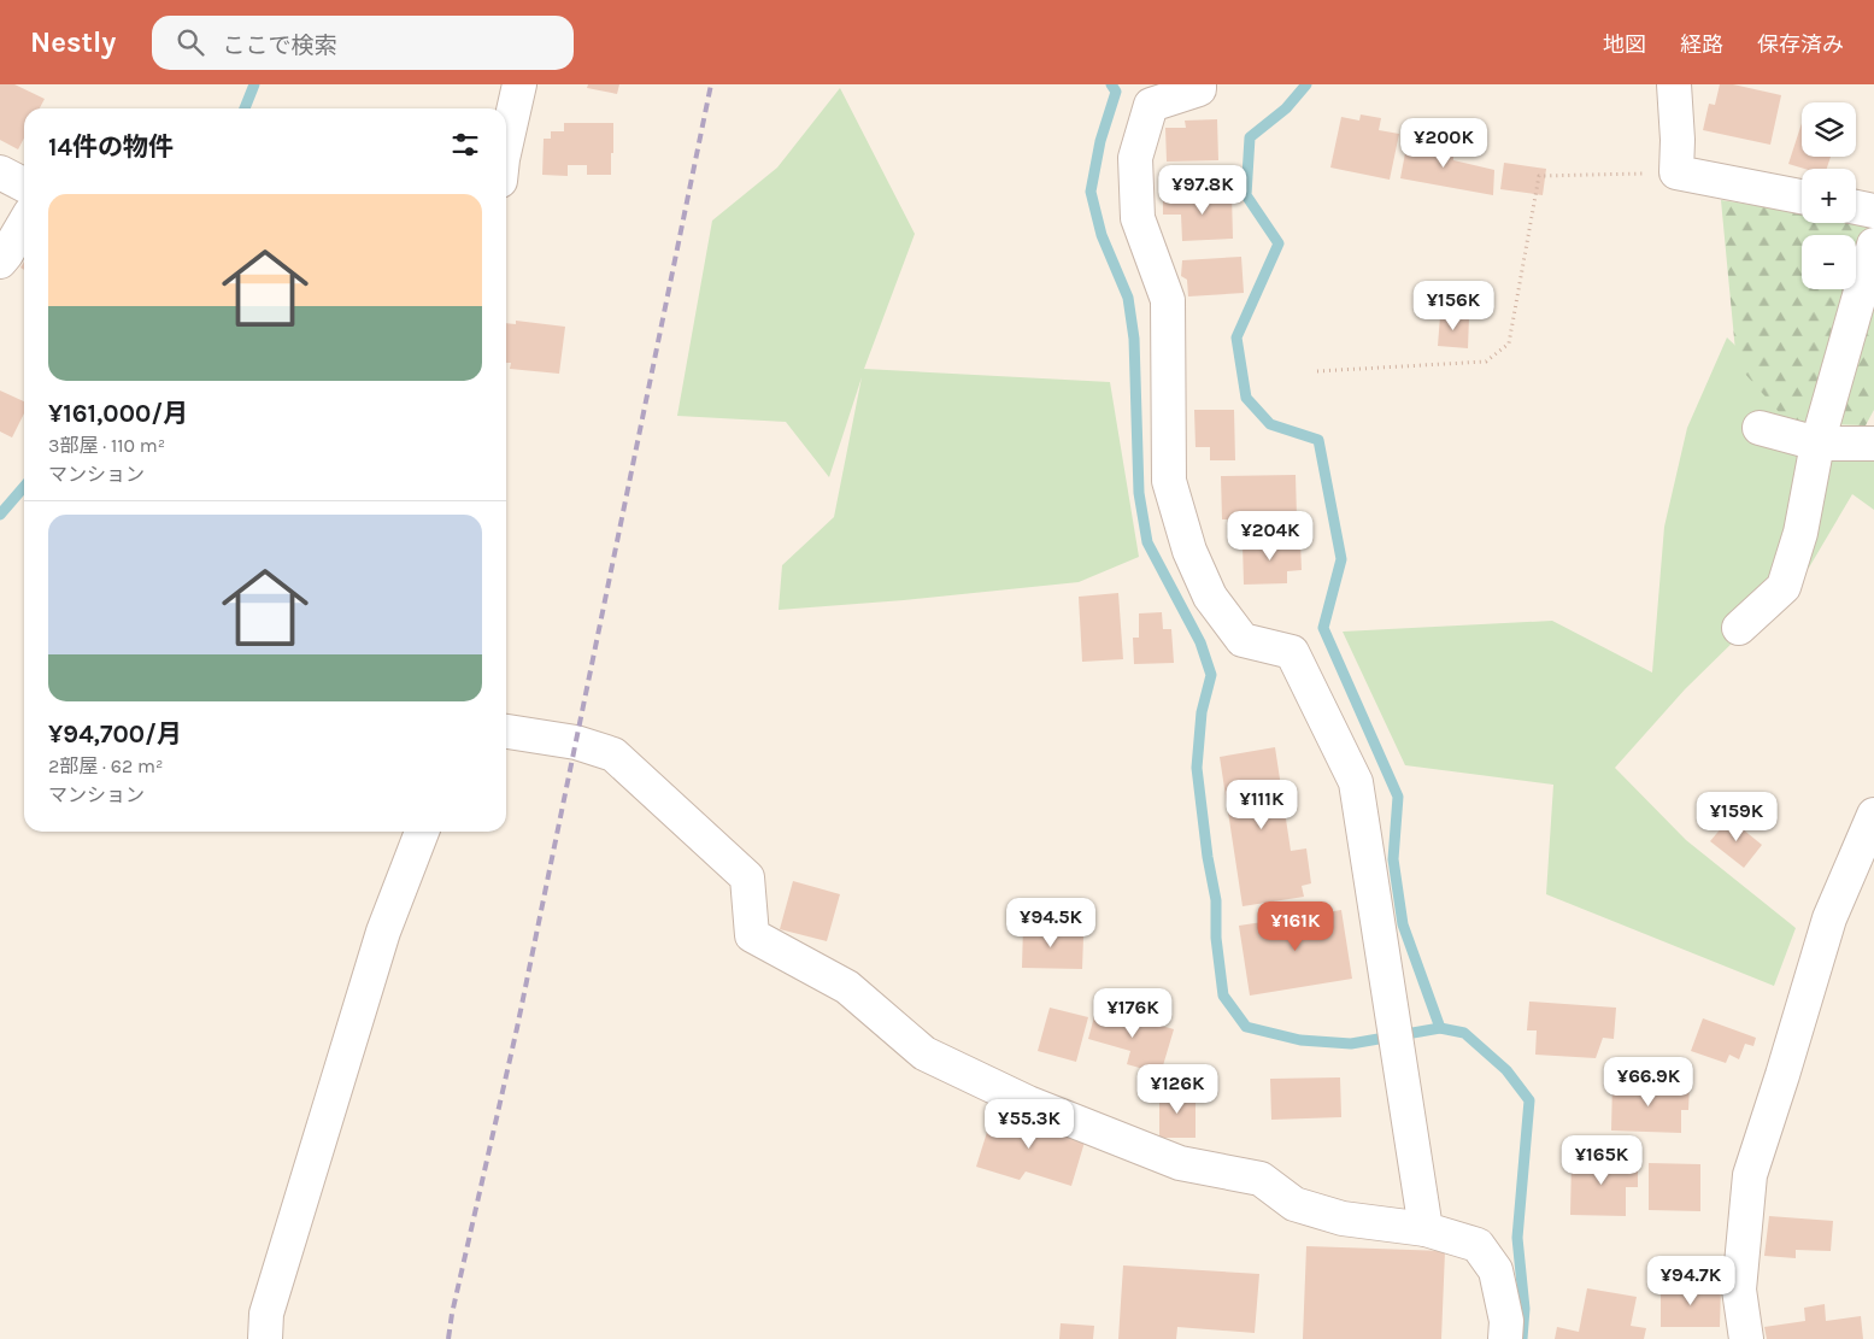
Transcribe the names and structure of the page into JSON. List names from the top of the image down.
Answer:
{
  "page": {
    "header": "Nestly",
    "search": "ここで検索",
    "nav": ["地図", "経路", "保存済み"],
    "map_buttons": ["+", "−"],
    "heading": "14件の物件",
    "price": [
      "¥200K",
      "¥97.8K",
      "¥156K",
      "¥204K",
      "¥111K",
      "¥159K",
      "¥94.5K",
      "¥161K",
      "¥176K",
      "¥66.9K",
      "¥126K",
      "¥55.3K",
      "¥165K",
      "¥94.7K"
    ],
    "list": [
      {
        "name": "¥161,000/月",
        "note": "3部屋 · 110 m² · マンション"
      },
      {
        "name": "¥94,700/月",
        "note": "2部屋 · 62 m² · マンション"
      }
    ]
  }
}
